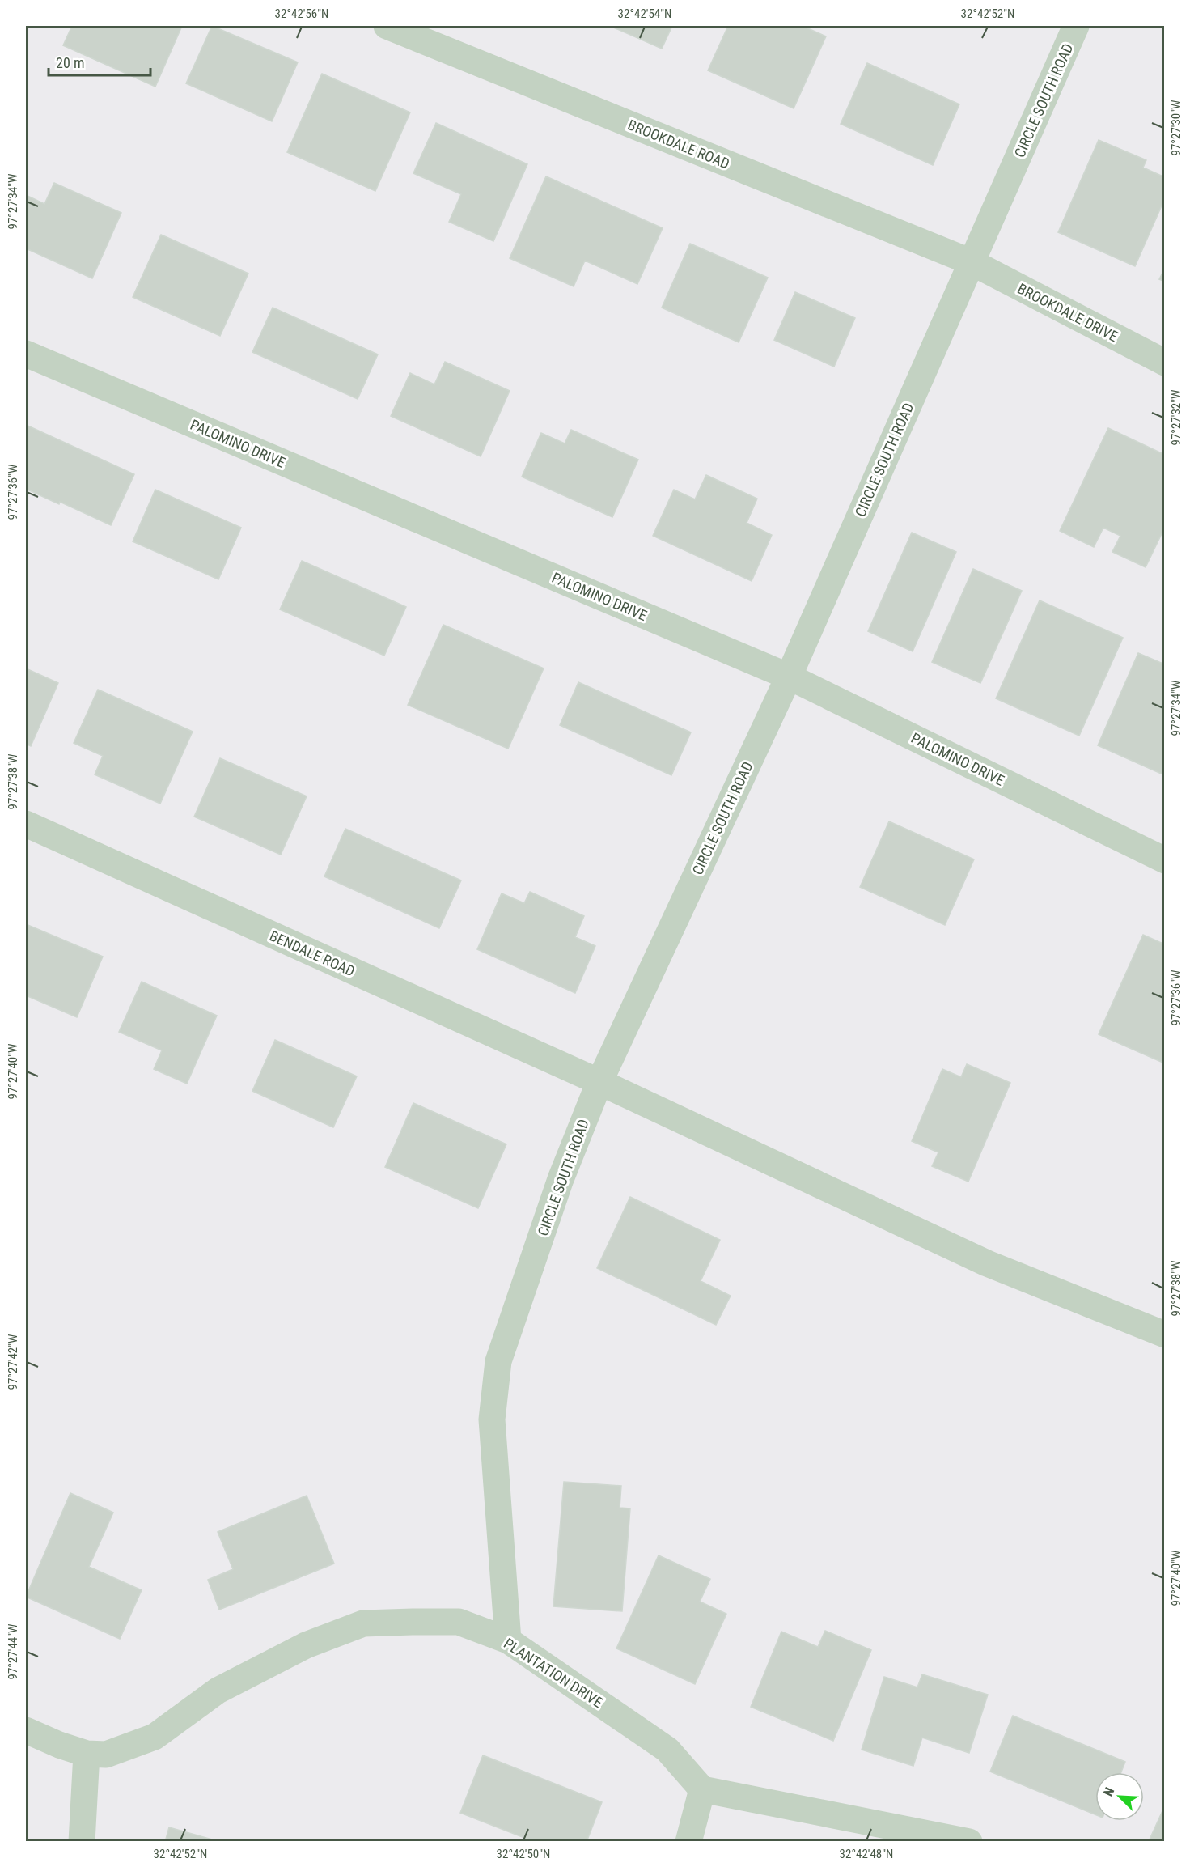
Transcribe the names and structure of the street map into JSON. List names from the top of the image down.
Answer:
{
  "streets": {
    "street": [
      "CIRCLE SOUTH ROAD",
      "BROOKDALE ROAD",
      "BROOKDALE DRIVE",
      "PALOMINO DRIVE",
      "BENDALE ROAD",
      "PLANTATION DRIVE"
    ]
  },
  "crossings": [
    ["CIRCLE SOUTH ROAD", "BROOKDALE ROAD"],
    ["CIRCLE SOUTH ROAD", "BROOKDALE DRIVE"],
    ["CIRCLE SOUTH ROAD", "PALOMINO DRIVE"],
    ["CIRCLE SOUTH ROAD", "BENDALE ROAD"],
    ["CIRCLE SOUTH ROAD", "PLANTATION DRIVE"],
    ["BROOKDALE ROAD", "BROOKDALE DRIVE"]
  ],
  "scale_bar": "20 m",
  "north": "top left",
  "coordinates": [
    "32°42'56\"N",
    "32°42'54\"N",
    "32°42'52\"N",
    "97°27'30\"W",
    "97°27'34\"W",
    "97°27'32\"W",
    "97°27'36\"W",
    "97°27'38\"W",
    "97°27'40\"W",
    "97°27'42\"W",
    "97°27'44\"W",
    "32°42'50\"N",
    "32°42'48\"N"
  ]
}
